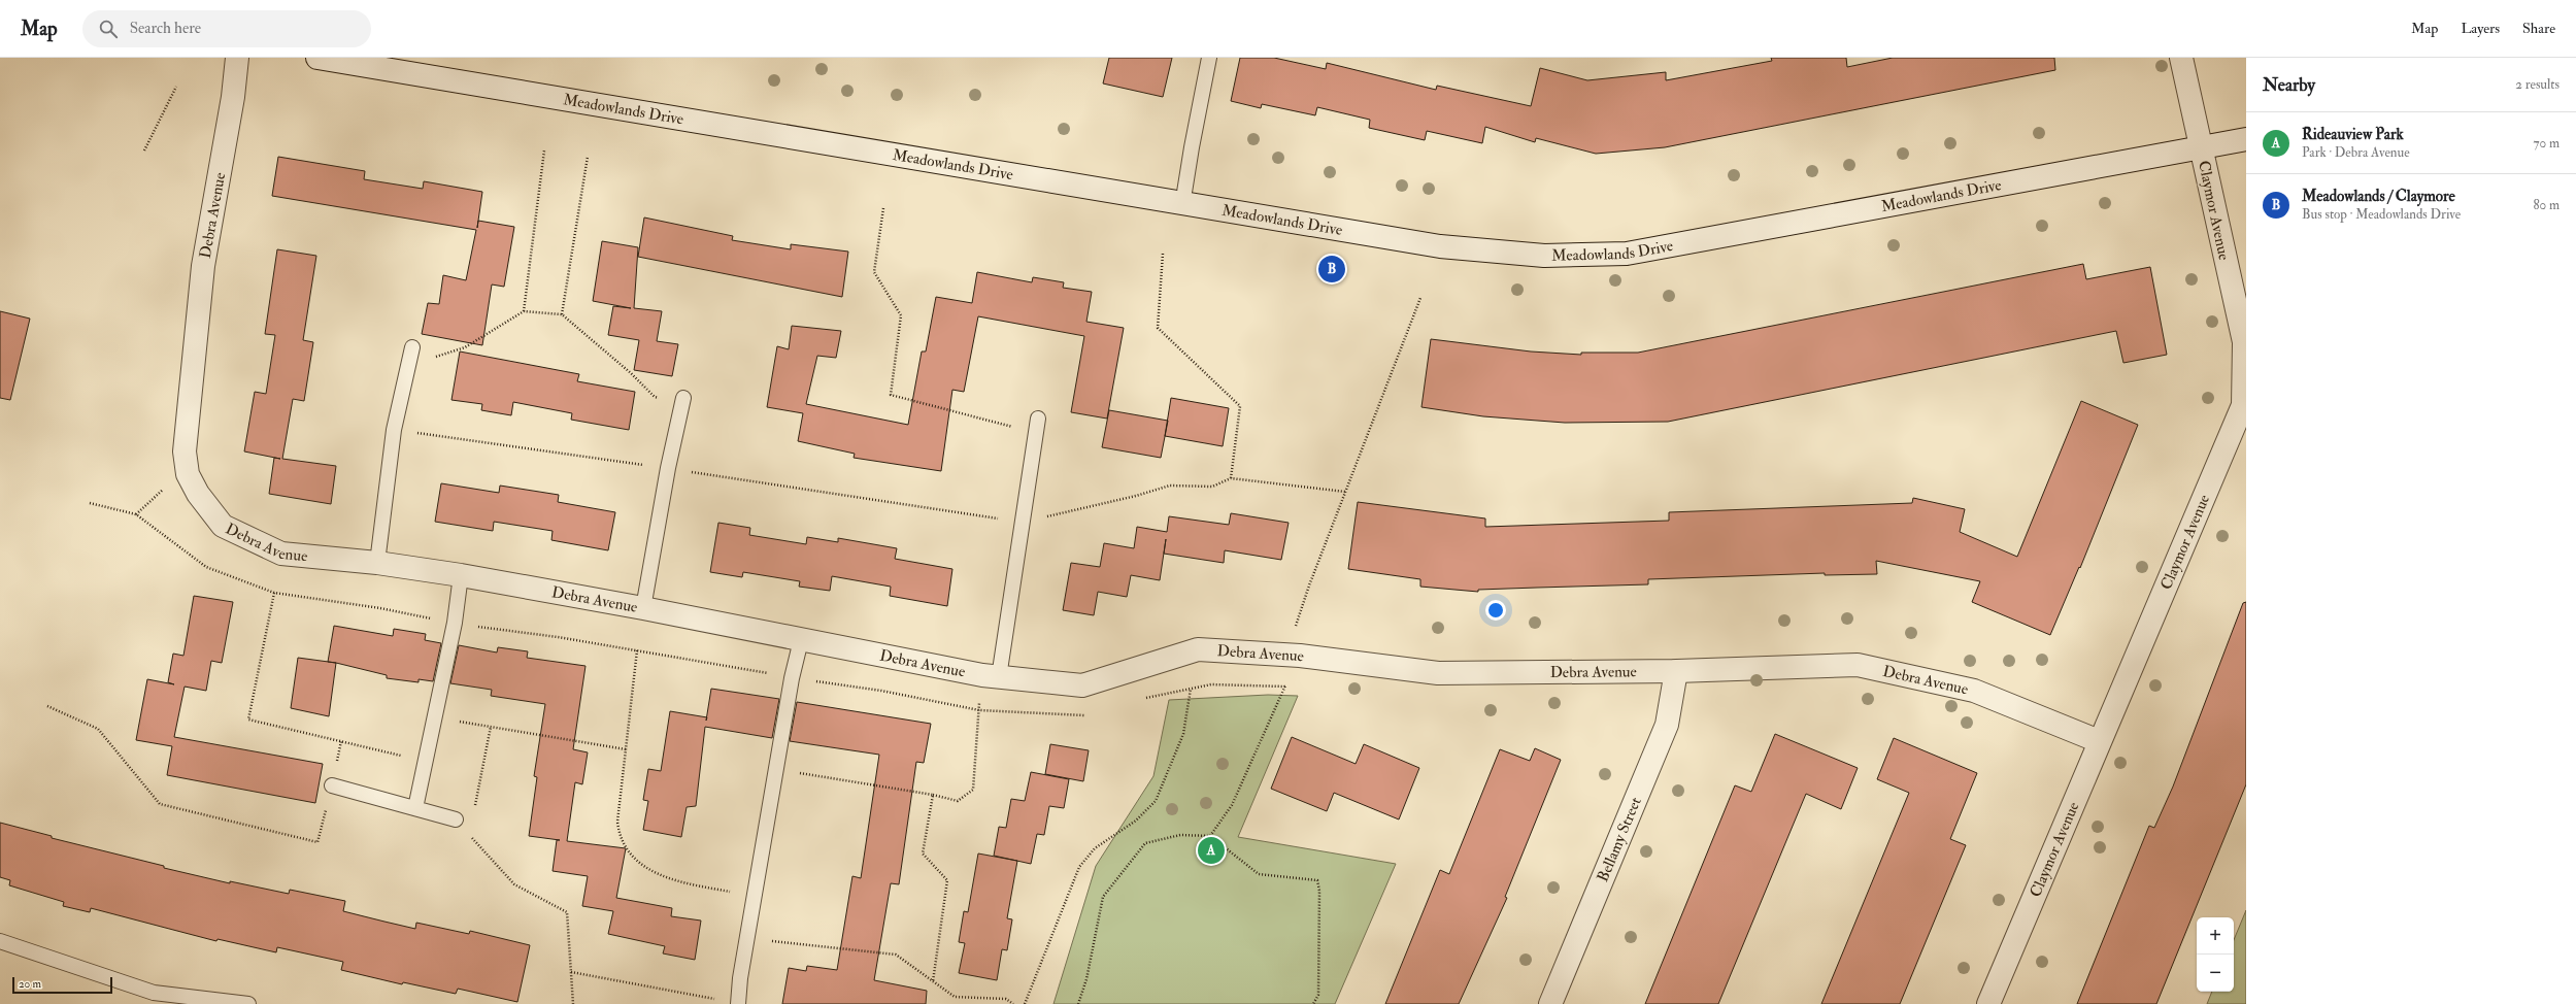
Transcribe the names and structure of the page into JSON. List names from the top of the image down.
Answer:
{
  "streets": {
    "street": [
      "Meadowlands Drive",
      "Claymor Avenue",
      "Debra Avenue",
      "Bellamy Street"
    ]
  },
  "crossings": [
    ["Meadowlands Drive", "Claymor Avenue"],
    ["Claymor Avenue", "Debra Avenue"],
    ["Debra Avenue", "Bellamy Street"]
  ],
  "scale_bar": "20 m",
  "page": {
    "header": "Map",
    "search": "Search here",
    "nav": ["Map", "Layers", "Share"],
    "heading": ["Nearby", "2 results"],
    "list": [
      {
        "mark": "A",
        "name": "Rideauview Park",
        "note": "Park · Debra Avenue",
        "value": "70 m"
      },
      {
        "mark": "B",
        "name": "Meadowlands / Claymore",
        "note": "Bus stop · Meadowlands Drive",
        "value": "80 m"
      }
    ],
    "pins": ["B", "A"],
    "map_buttons": ["+", "−"],
    "scale": "20 m"
  }
}
